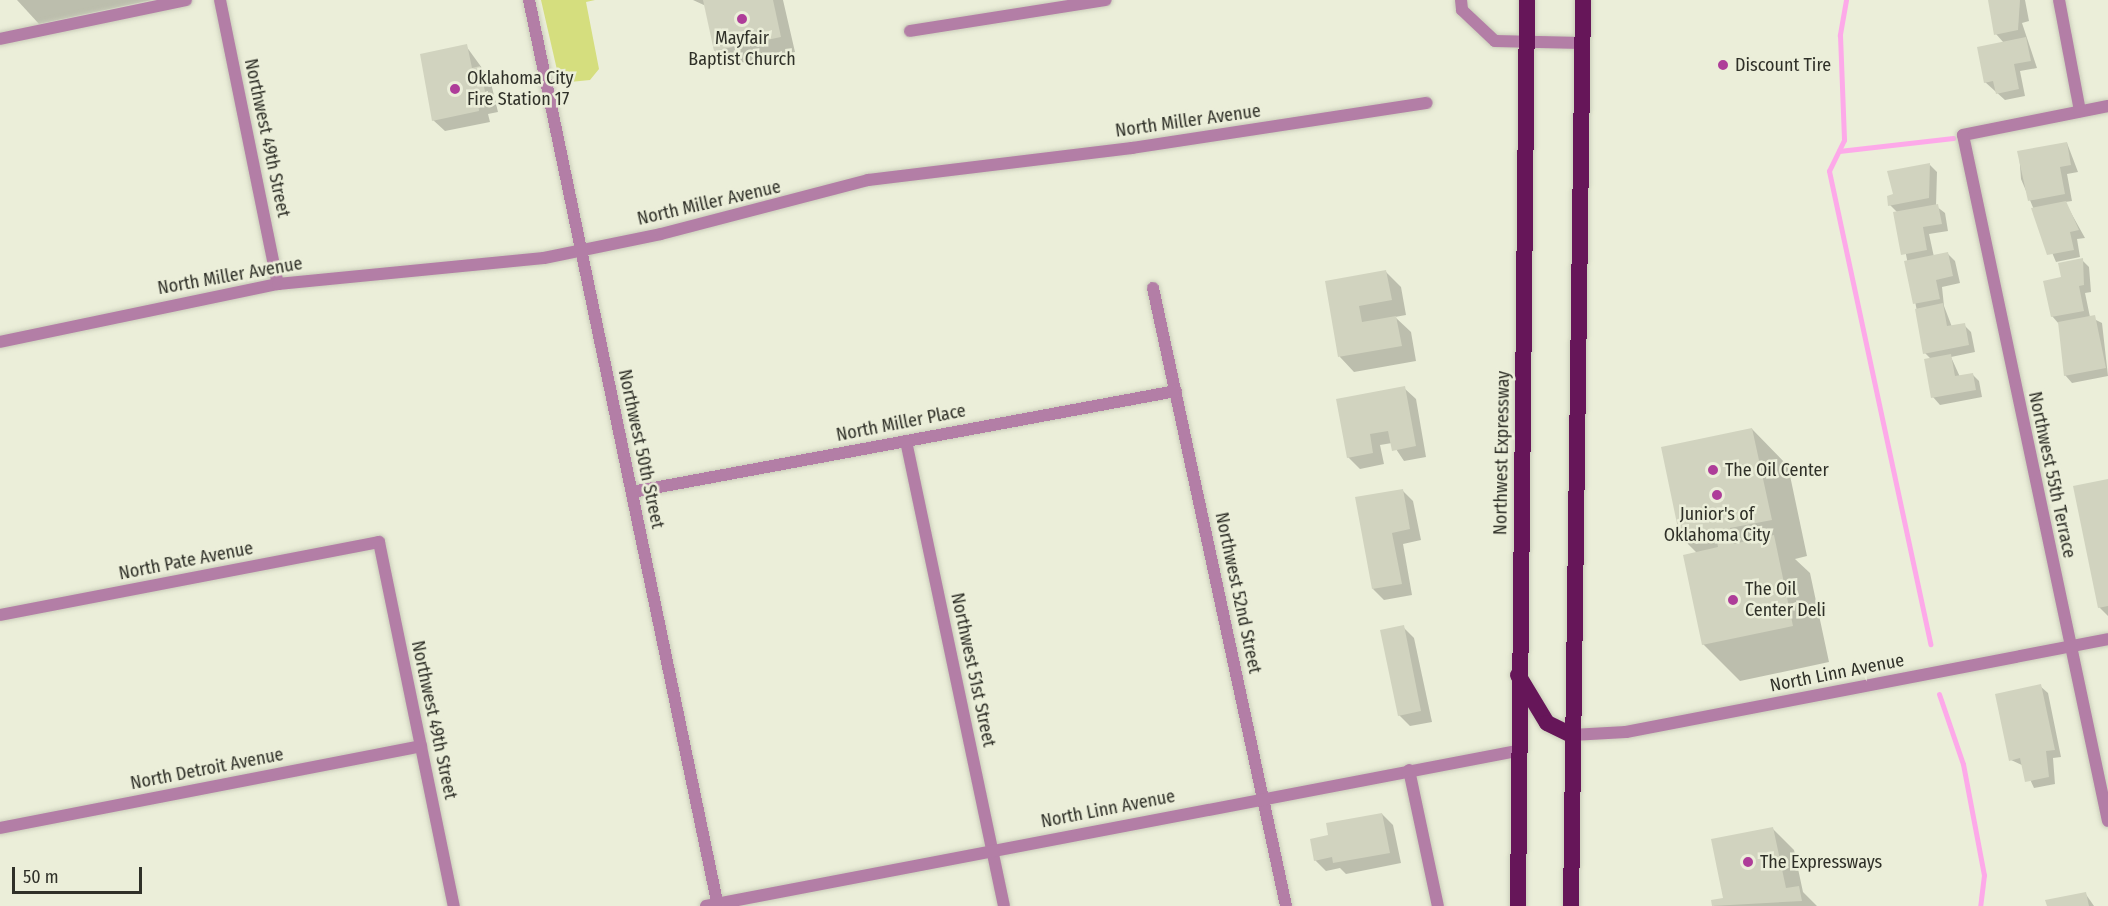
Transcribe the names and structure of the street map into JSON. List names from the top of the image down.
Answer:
{
  "streets": {
    "highway": ["Northwest Expressway"],
    "street": [
      "North Miller Avenue",
      "Northwest 49th Street",
      "North Miller Place",
      "Northwest 50th Street",
      "Northwest 55th Terrace",
      "North Pate Avenue",
      "Northwest 52nd Street",
      "Northwest 51st Street",
      "North Linn Avenue",
      "North Detroit Avenue"
    ]
  },
  "crossings": [
    ["North Miller Avenue", "Northwest 49th Street"],
    ["North Miller Avenue", "Northwest 50th Street"],
    ["Northwest 49th Street", "North Pate Avenue"],
    ["Northwest 49th Street", "North Detroit Avenue"],
    ["North Miller Place", "Northwest 50th Street"],
    ["North Miller Place", "Northwest 52nd Street"],
    ["North Miller Place", "Northwest 51st Street"],
    ["Northwest 50th Street", "North Linn Avenue"],
    ["Northwest Expressway", "North Linn Avenue"],
    ["Northwest 55th Terrace", "North Linn Avenue"],
    ["Northwest 52nd Street", "North Linn Avenue"],
    ["Northwest 51st Street", "North Linn Avenue"]
  ],
  "places": [
    "Mayfair Baptist Church",
    "Discount Tire",
    "Oklahoma City Fire Station 17",
    "The Oil Center",
    "Junior's of Oklahoma City",
    "The Oil Center Deli",
    "The Expressways"
  ],
  "scale_bar": "50 m"
}
